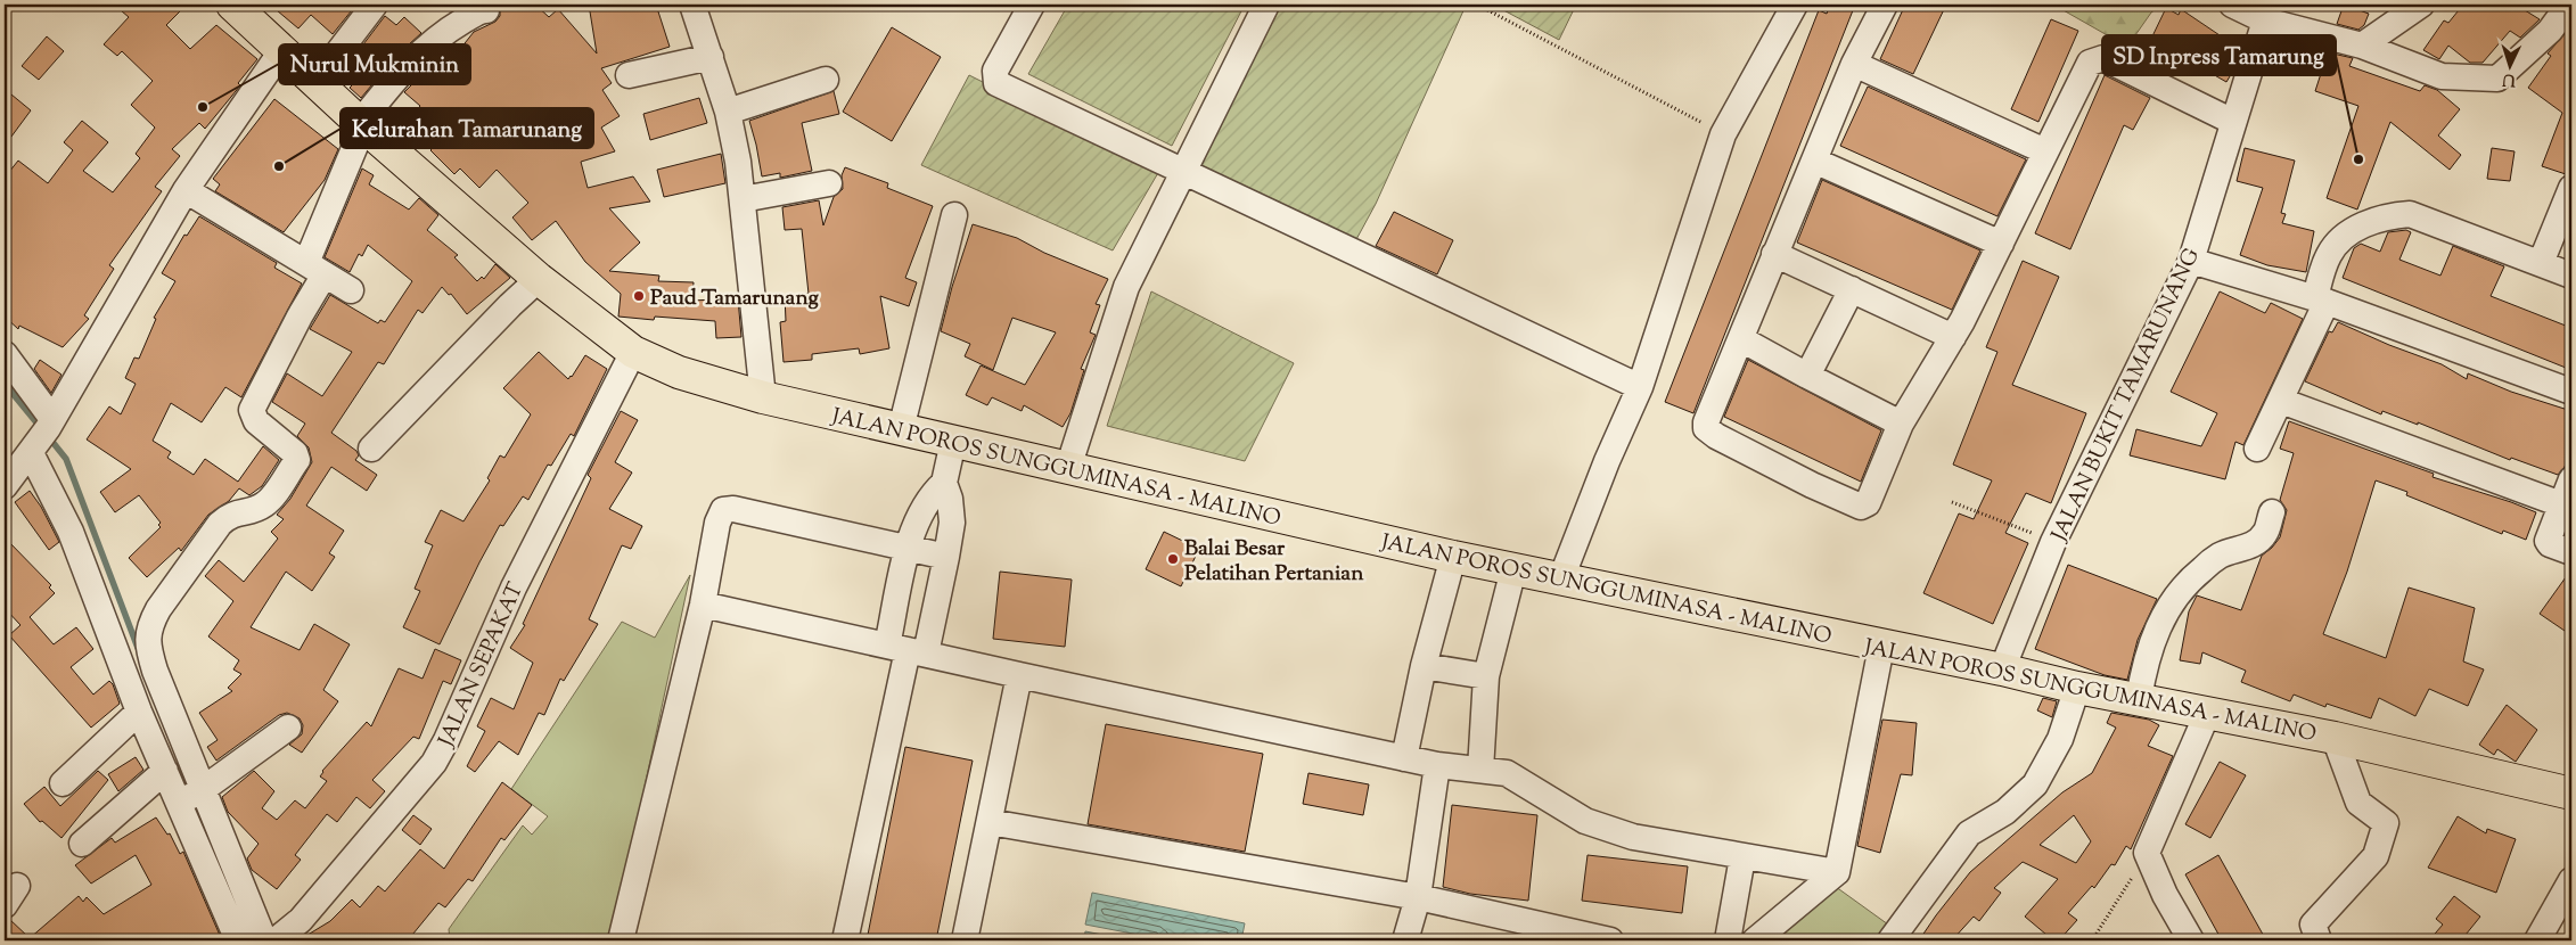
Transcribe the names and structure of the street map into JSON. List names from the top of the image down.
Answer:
{
  "streets": {
    "main road": ["JALAN POROS SUNGGUMINASA - MALINO"],
    "street": ["JALAN BUKIT TAMARUNANG", "JALAN SEPAKAT"]
  },
  "crossings": [
    ["JALAN BUKIT TAMARUNANG", "JALAN POROS SUNGGUMINASA - MALINO"],
    ["JALAN POROS SUNGGUMINASA - MALINO", "JALAN SEPAKAT"]
  ],
  "places": [
    "Nurul Mukminin",
    "SD Inpress Tamarung",
    "Kelurahan Tamarunang",
    "Paud Tamarunang",
    "Balai Besar Pelatihan Pertanian"
  ],
  "north": "bottom"
}
